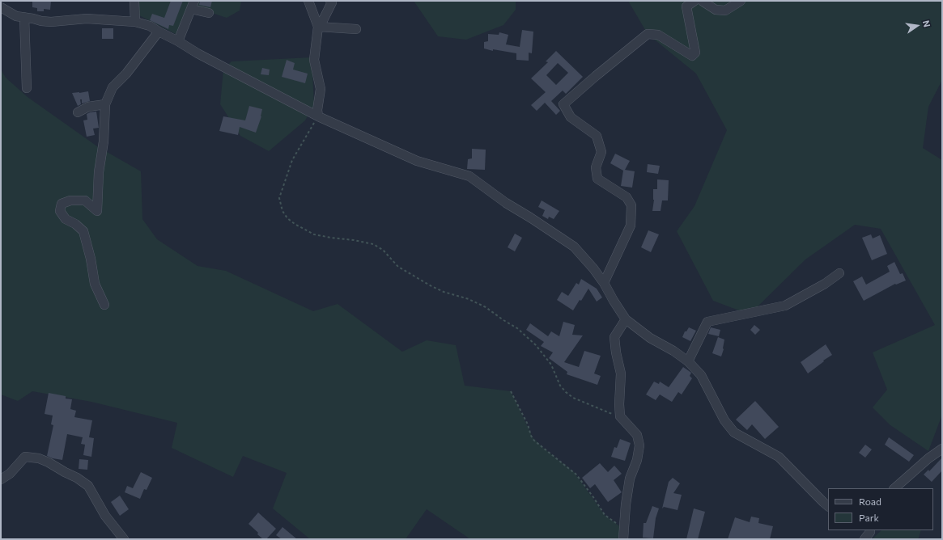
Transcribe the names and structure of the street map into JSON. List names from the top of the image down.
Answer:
{
  "legend": ["Road", "Park"],
  "north": "right"
}
